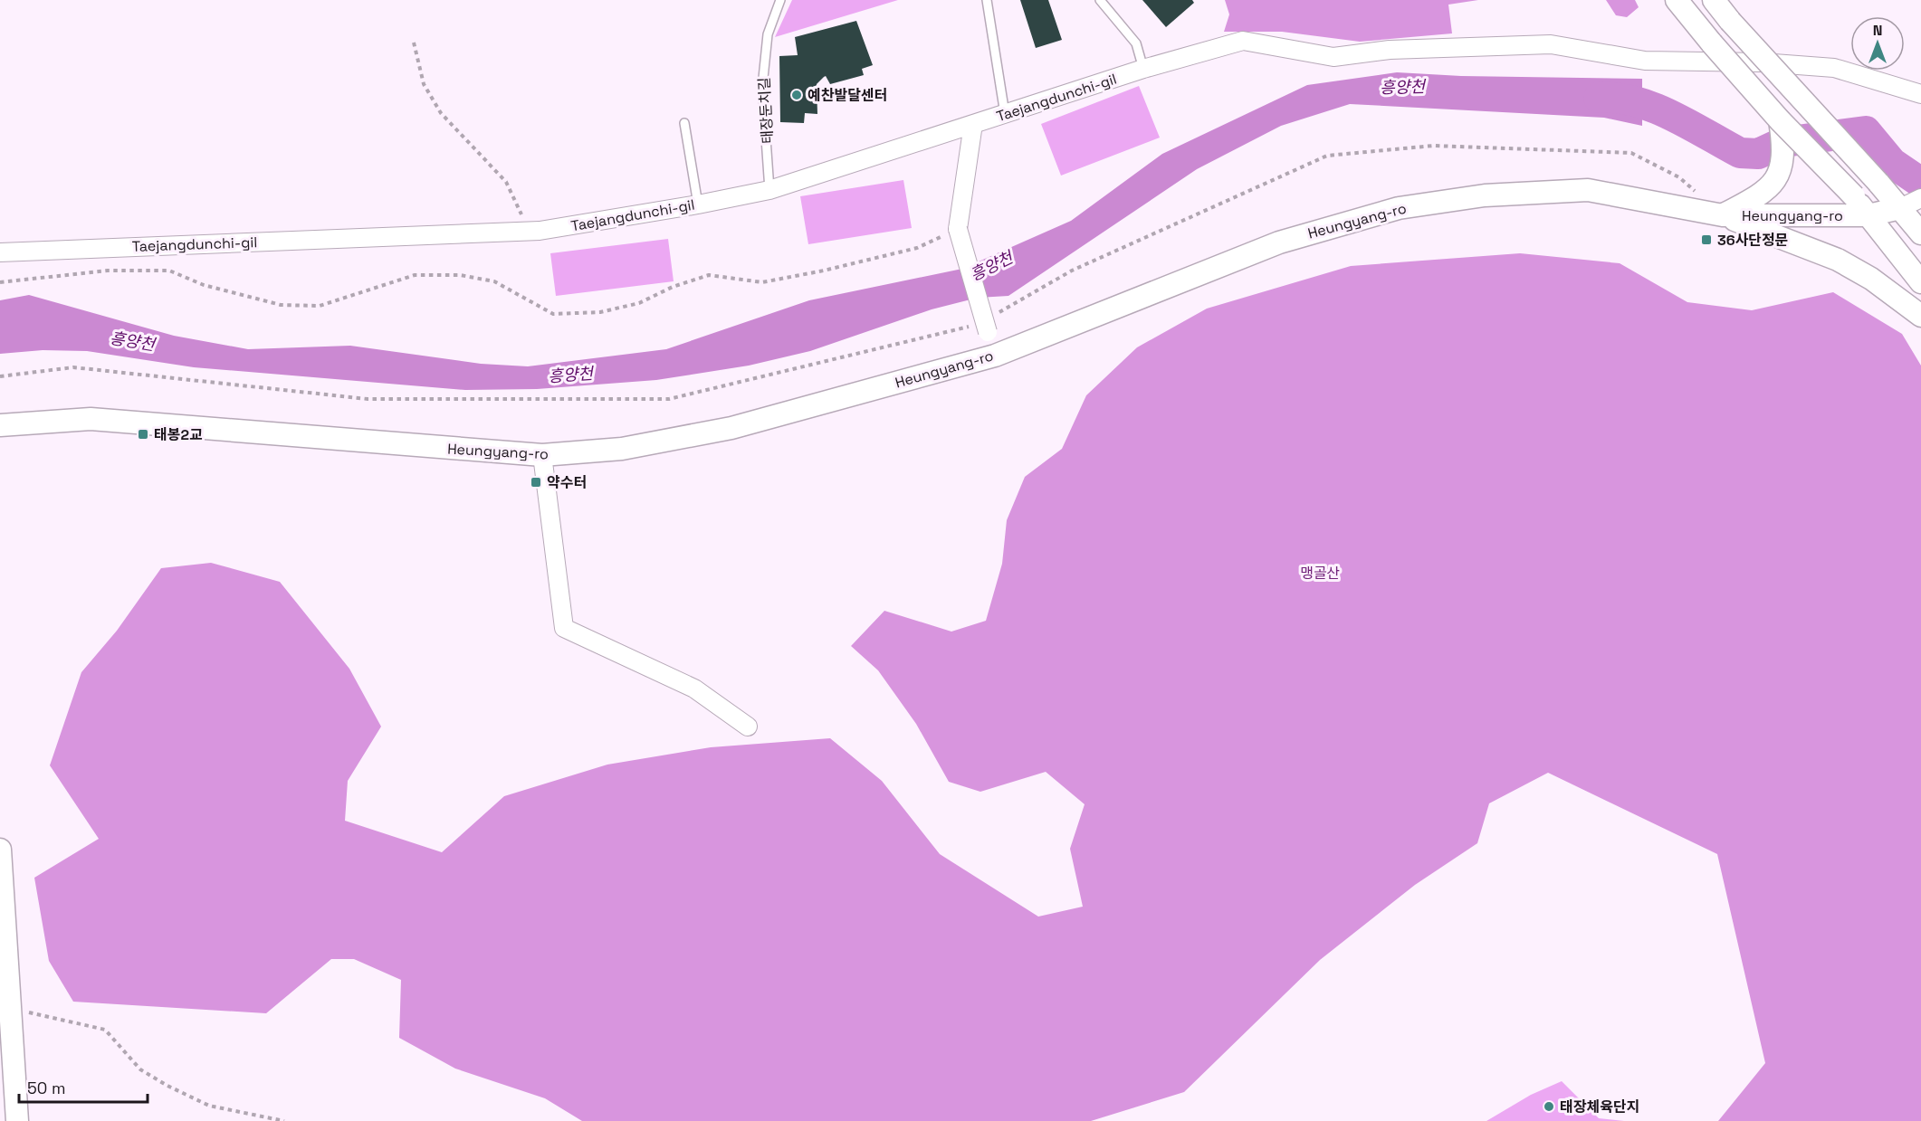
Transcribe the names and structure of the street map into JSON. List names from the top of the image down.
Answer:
{
  "streets": {
    "street": ["Taejangdunchi-gil", "Heungyang-ro"],
    "lane": ["태장둔치길"]
  },
  "crossings": [
    ["Taejangdunchi-gil", "태장둔치길"]
  ],
  "water": ["흥양천"],
  "parks": ["맹골산"],
  "places": {
    "other": ["예찬발달센터", "태장체육단지"],
    "transit": ["36사단정문", "태봉2교", "약수터"]
  },
  "scale_bar": "50 m",
  "north": "top"
}
